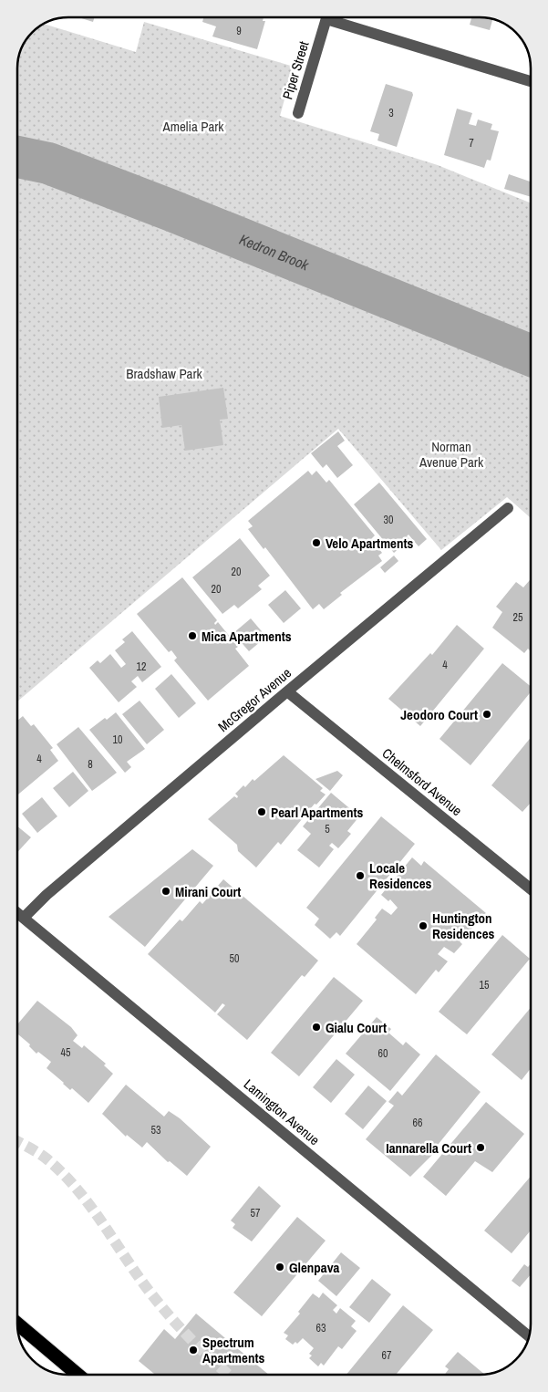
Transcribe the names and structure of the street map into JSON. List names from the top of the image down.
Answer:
{
  "streets": {
    "street": [
      "Piper Street",
      "McGregor Avenue",
      "Chelmsford Avenue",
      "Lamington Avenue"
    ]
  },
  "crossings": [
    ["McGregor Avenue", "Chelmsford Avenue"],
    ["McGregor Avenue", "Lamington Avenue"]
  ],
  "water": ["Kedron Brook"],
  "parks": ["Amelia Park", "Bradshaw Park", "Norman Avenue Park"],
  "places": [
    "Velo Apartments",
    "Mica Apartments",
    "Jeodoro Court",
    "Pearl Apartments",
    "Locale Residences",
    "Mirani Court",
    "Huntington Residences",
    "Gialu Court",
    "Iannarella Court",
    "Glenpava",
    "Spectrum Apartments"
  ],
  "house_numbers": [
    "9",
    "3",
    "7",
    "30",
    "20",
    "20",
    "25",
    "4",
    "12",
    "10",
    "4",
    "8",
    "5",
    "50",
    "15",
    "45",
    "60",
    "66",
    "53",
    "57",
    "63",
    "67"
  ]
}
